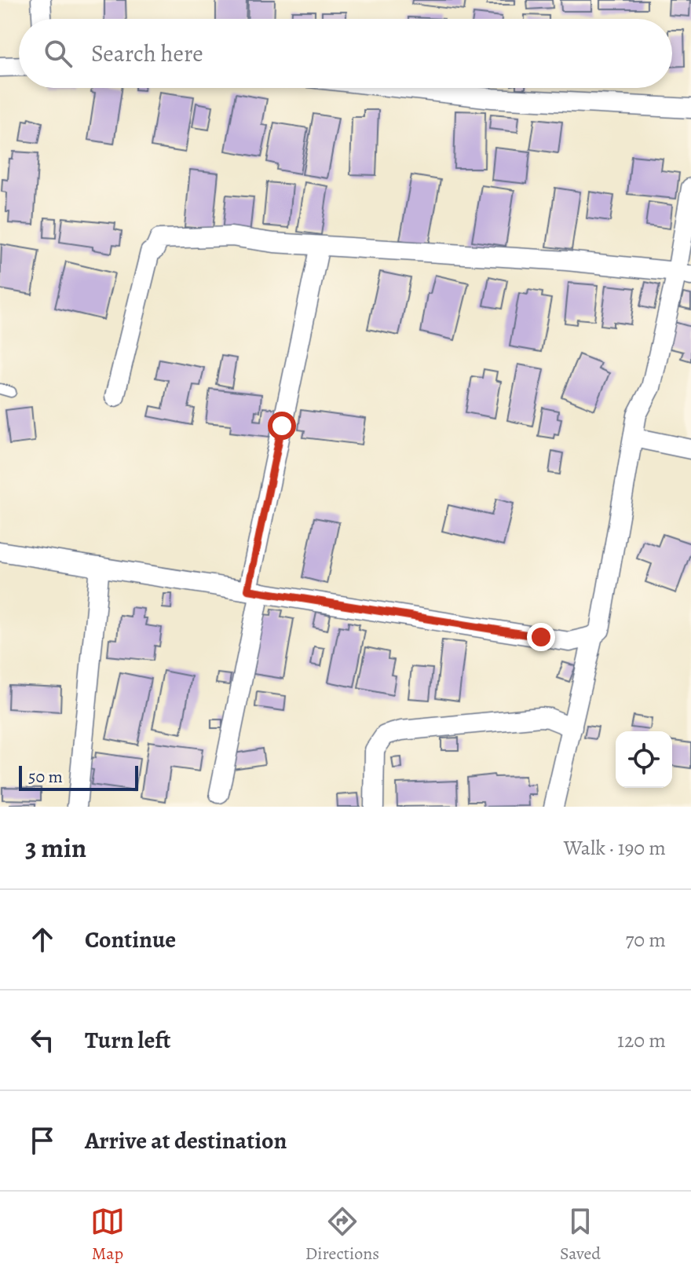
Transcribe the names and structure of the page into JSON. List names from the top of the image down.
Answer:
{
  "scale_bar": "50 m",
  "page": {
    "search": "Search here",
    "scale": "50 m",
    "heading": ["3 min", "Walk · 190 m"],
    "list": [
      ["Continue", "70 m"],
      ["Turn left", "120 m"],
      "Arrive at destination"
    ],
    "nav": ["Map", "Directions", "Saved"]
  }
}
